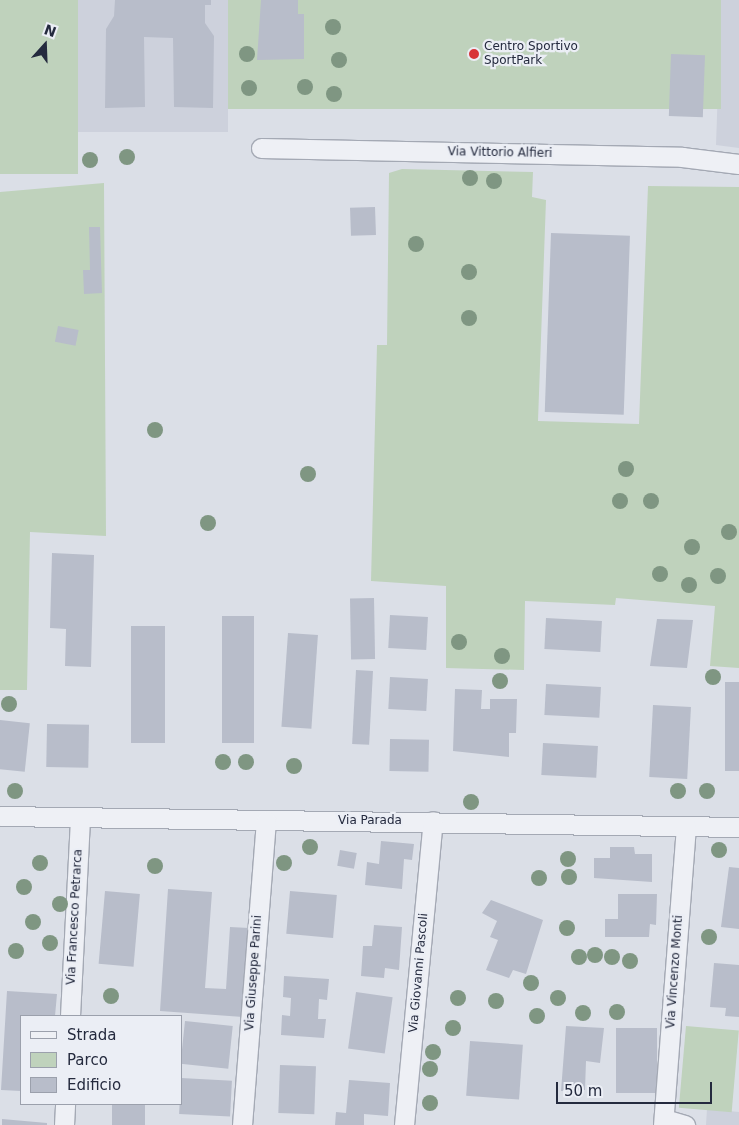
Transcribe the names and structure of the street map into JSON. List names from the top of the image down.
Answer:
{
  "streets": {
    "street": [
      "Via Vittorio Alfieri",
      "Via Parada",
      "Via Francesco Petrarca",
      "Via Vincenzo Monti",
      "Via Giuseppe Parini",
      "Via Giovanni Pascoli"
    ]
  },
  "crossings": [
    ["Via Parada", "Via Francesco Petrarca"],
    ["Via Parada", "Via Vincenzo Monti"],
    ["Via Parada", "Via Giuseppe Parini"],
    ["Via Parada", "Via Giovanni Pascoli"]
  ],
  "places": ["Centro Sportivo SportPark"],
  "legend": ["Strada", "Parco", "Edificio"],
  "scale_bar": "50 m",
  "north": "top"
}
